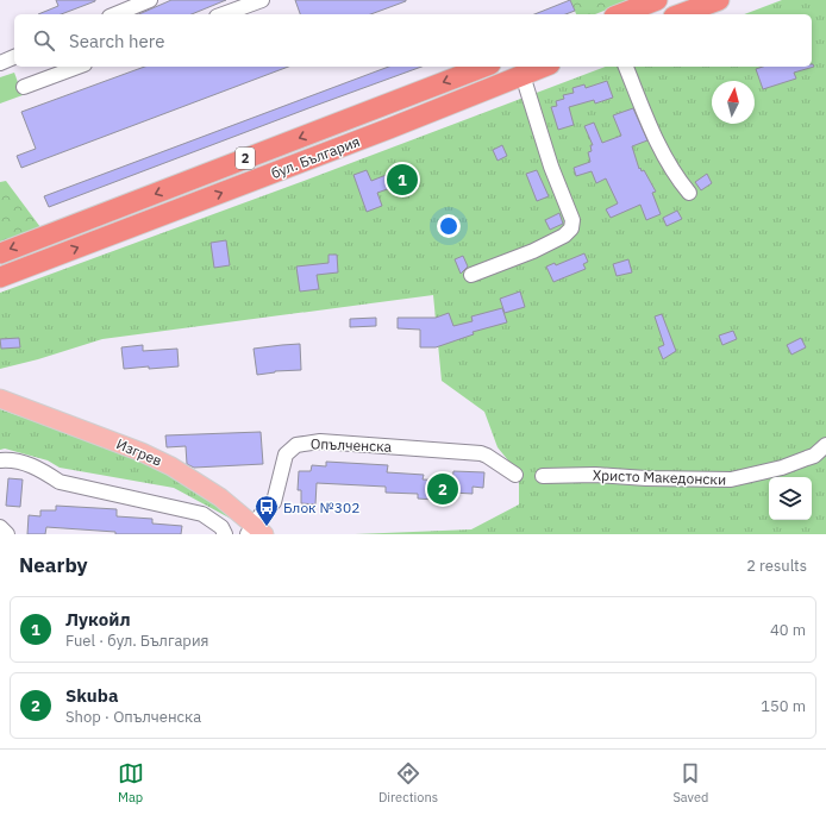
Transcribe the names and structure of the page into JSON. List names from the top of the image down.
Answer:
{
  "streets": {
    "highway": ["бул. България", "2"],
    "main road": ["Изгрев"],
    "street": ["Опълченска", "Христо Македонски"]
  },
  "crossings": [
    ["Опълченска", "Изгрев"]
  ],
  "places": {
    "bus stop": ["Блок №302"]
  },
  "north": "top",
  "page": {
    "search": "Search here",
    "pins": ["1", "2"],
    "heading": ["Nearby", "2 results"],
    "list": [
      {
        "mark": "1",
        "name": "Лукойл",
        "note": "Fuel · бул. България",
        "value": "40 m"
      },
      {
        "mark": "2",
        "name": "Skuba",
        "note": "Shop · Опълченска",
        "value": "150 m"
      }
    ],
    "nav": ["Map", "Directions", "Saved"]
  }
}
